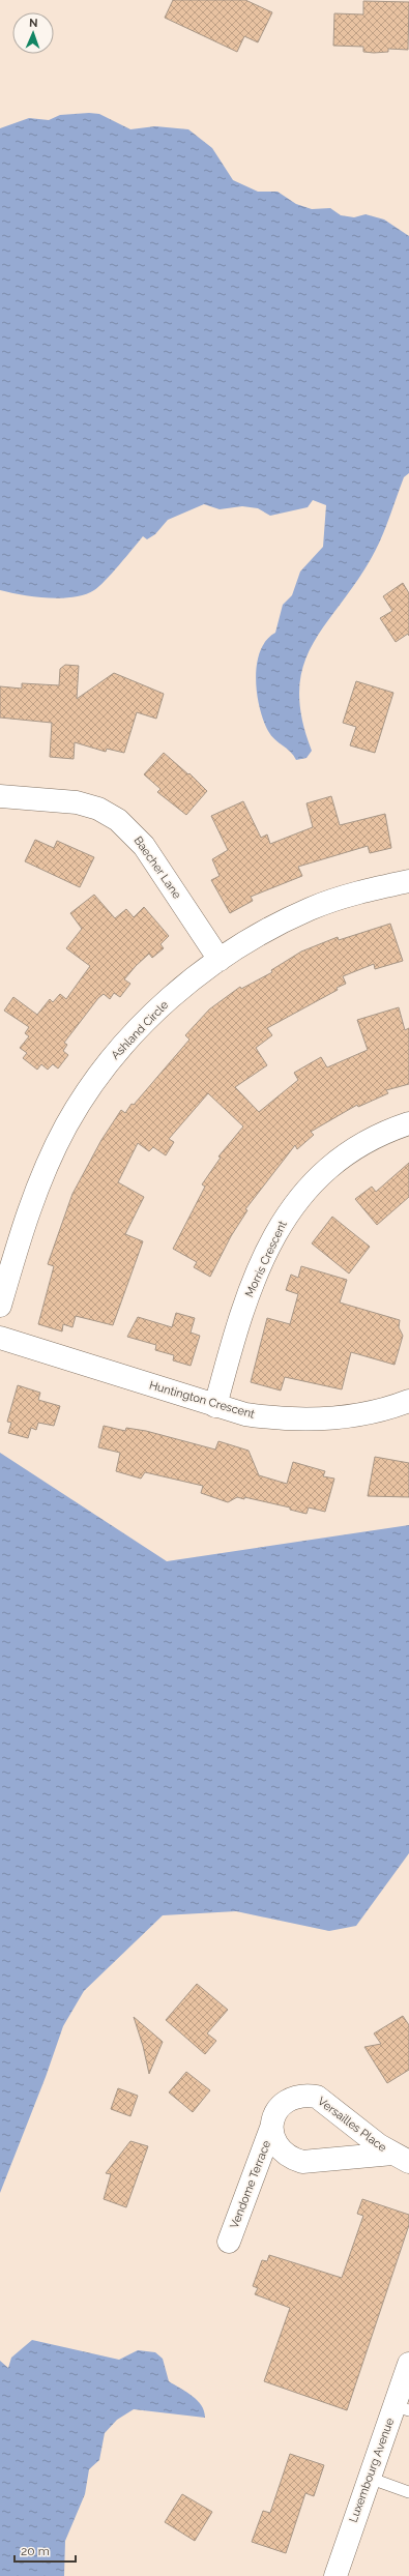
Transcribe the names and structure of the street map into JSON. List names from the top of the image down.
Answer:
{
  "streets": {
    "street": [
      "Baecher Lane",
      "Ashland Circle",
      "Morris Crescent",
      "Huntington Crescent",
      "Versailles Place",
      "Vendome Terrace",
      "Luxembourg Avenue"
    ]
  },
  "crossings": [
    ["Baecher Lane", "Ashland Circle"],
    ["Morris Crescent", "Huntington Crescent"],
    ["Versailles Place", "Vendome Terrace"]
  ],
  "scale_bar": "20 m",
  "north": "top"
}
